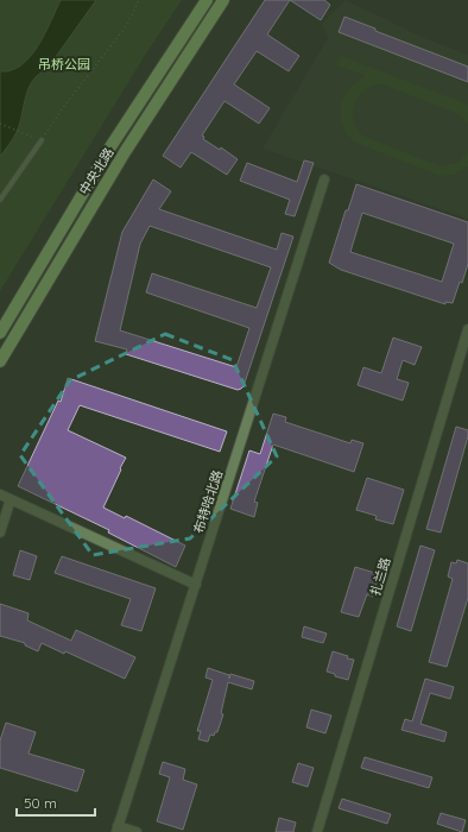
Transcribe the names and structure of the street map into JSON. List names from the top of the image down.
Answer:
{
  "streets": {
    "main road": ["中央北路"],
    "street": ["布特哈北路", "扎兰路"]
  },
  "parks": ["吊桥公园"],
  "scale_bar": "50 m"
}
